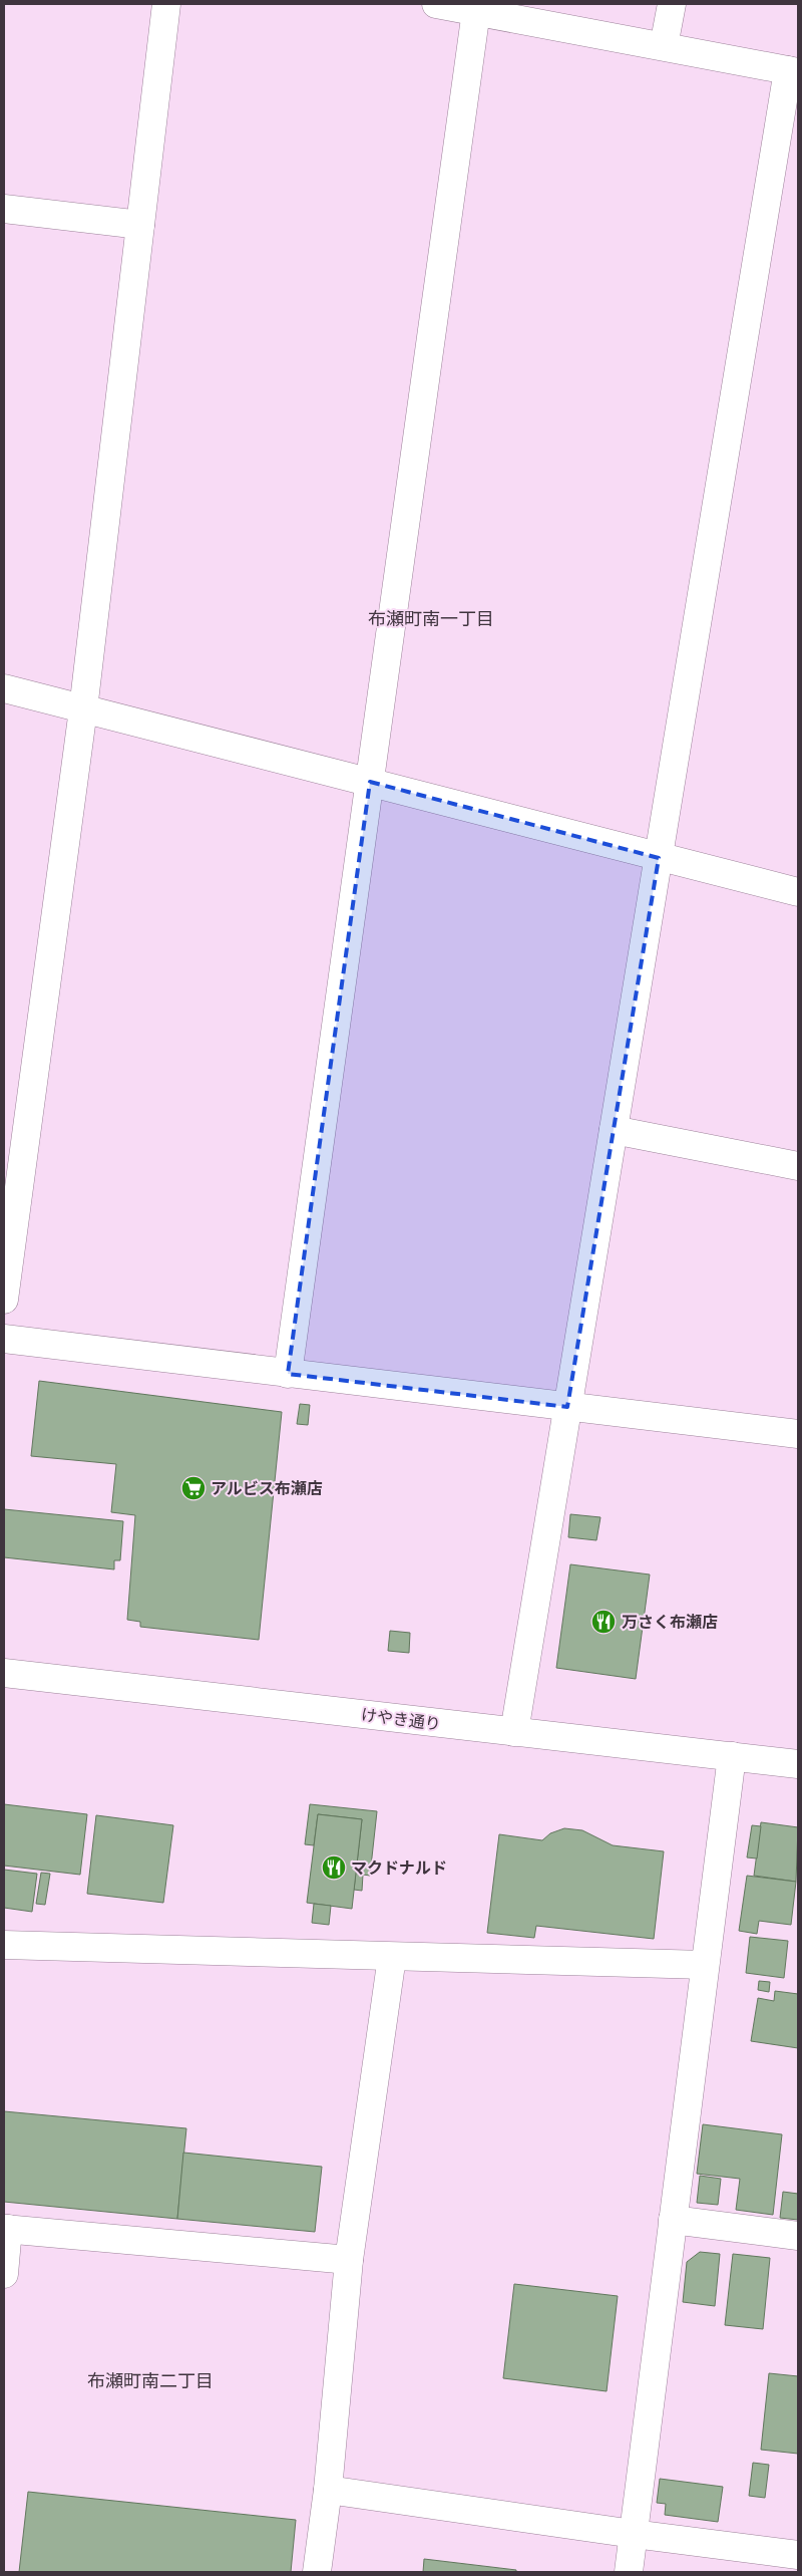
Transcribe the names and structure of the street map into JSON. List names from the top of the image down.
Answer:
{
  "streets": {
    "street": ["けやき通り"]
  },
  "districts": ["布瀬町南一丁目", "布瀬町南二丁目"],
  "places": {
    "supermarket": ["アルビス布瀬店"],
    "restaurant": ["万さく布瀬店", "マクドナルド"]
  }
}
